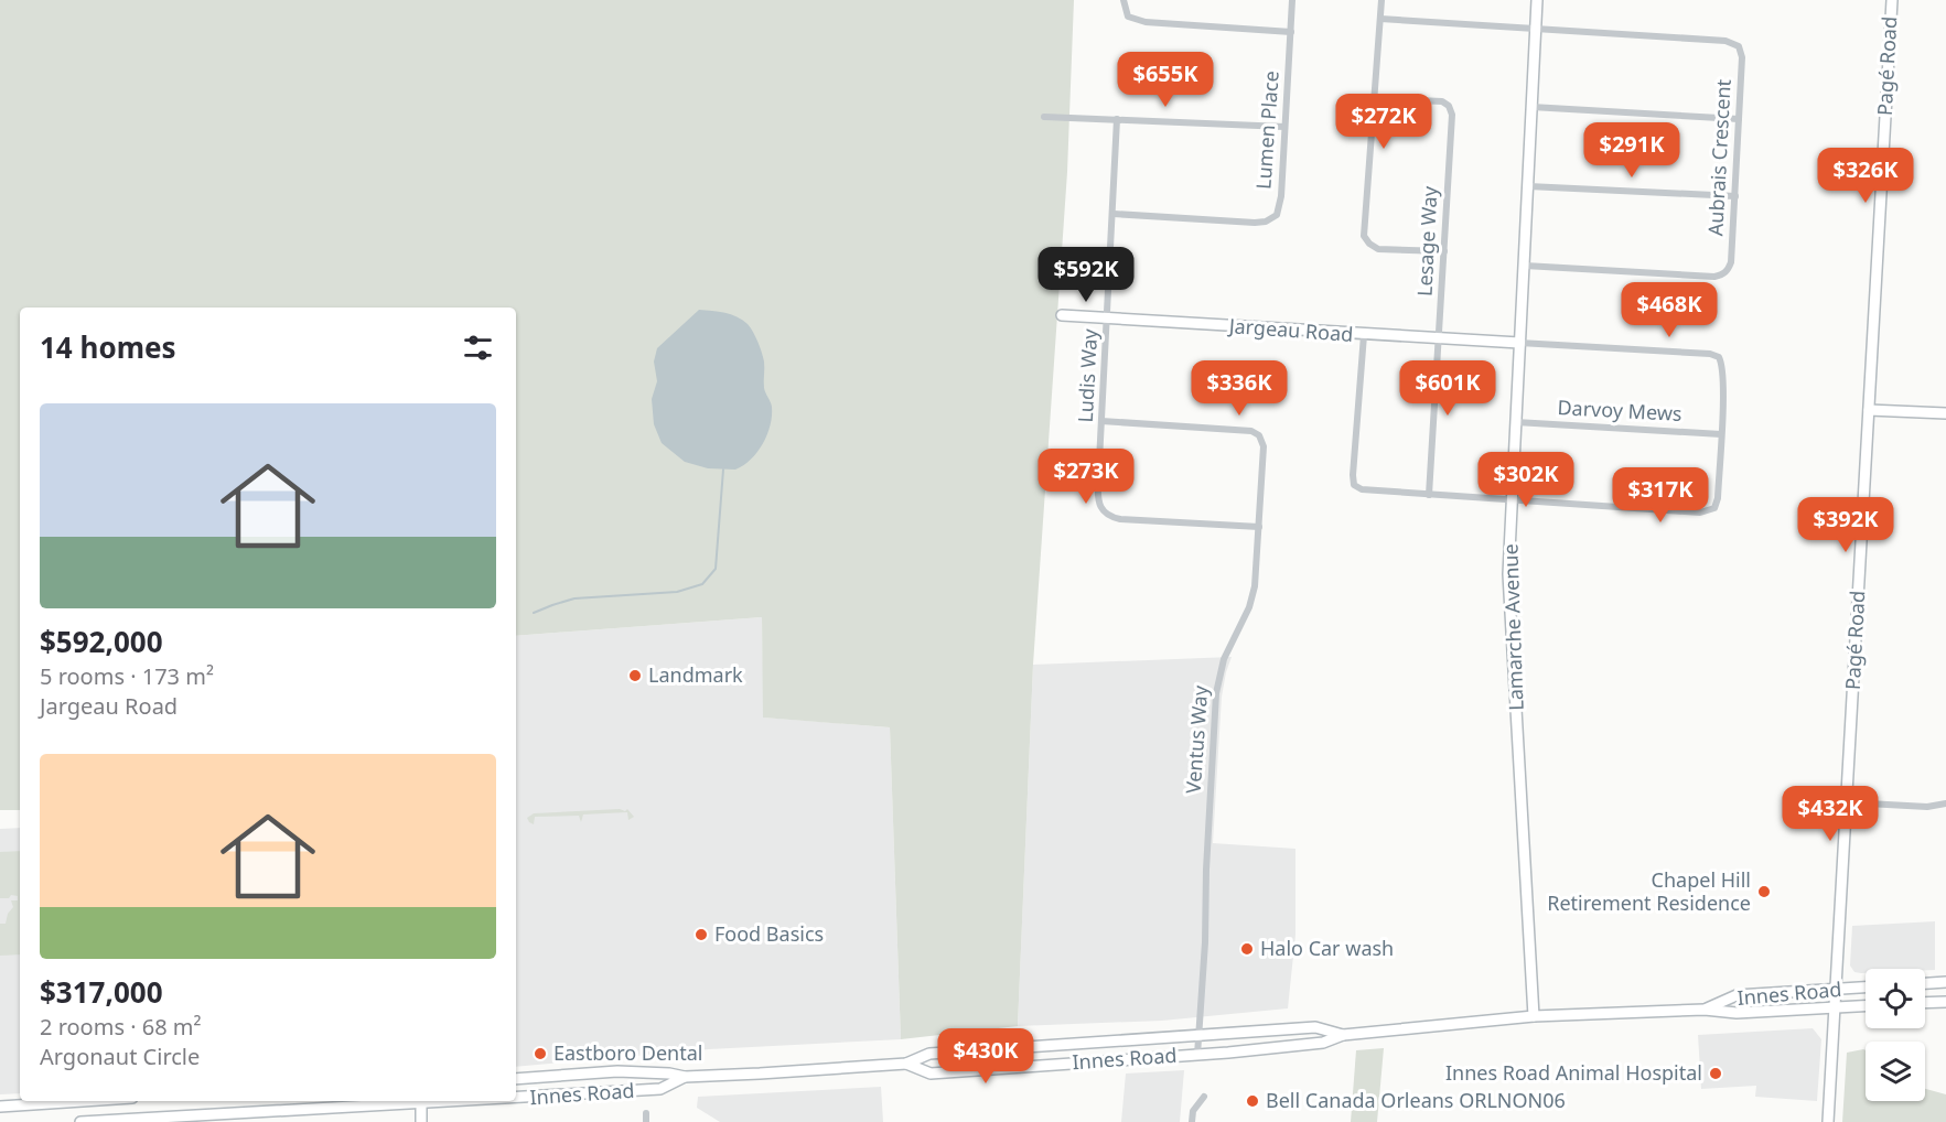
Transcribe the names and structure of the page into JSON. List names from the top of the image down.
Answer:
{
  "streets": {
    "main road": [
      "Pagé Road",
      "Jargeau Road",
      "Lamarche Avenue",
      "Innes Road"
    ],
    "street": [
      "Lumen Place",
      "Aubrais Crescent",
      "Lesage Way",
      "Ludis Way",
      "Darvoy Mews",
      "Ventus Way"
    ]
  },
  "crossings": [
    ["Pagé Road", "Innes Road"],
    ["Lumen Place", "Ludis Way"],
    ["Aubrais Crescent", "Lamarche Avenue"],
    ["Lesage Way", "Jargeau Road"],
    ["Jargeau Road", "Ludis Way"],
    ["Jargeau Road", "Lamarche Avenue"],
    ["Ludis Way", "Ventus Way"],
    ["Darvoy Mews", "Lamarche Avenue"],
    ["Lamarche Avenue", "Innes Road"],
    ["Ventus Way", "Innes Road"]
  ],
  "places": [
    "Landmark",
    "Chapel Hill Retirement Residence",
    "Food Basics",
    "Halo Car wash",
    "Eastboro Dental",
    "Innes Road Animal Hospital",
    "Bell Canada Orleans ORLNON06"
  ],
  "page": {
    "price": [
      "$655K",
      "$272K",
      "$291K",
      "$326K",
      "$592K",
      "$468K",
      "$336K",
      "$601K",
      "$273K",
      "$302K",
      "$317K",
      "$392K",
      "$432K",
      "$430K"
    ],
    "heading": "14 homes",
    "list": [
      {
        "name": "$592,000",
        "note": "5 rooms · 173 m² · Jargeau Road"
      },
      {
        "name": "$317,000",
        "note": "2 rooms · 68 m² · Argonaut Circle"
      }
    ]
  }
}
